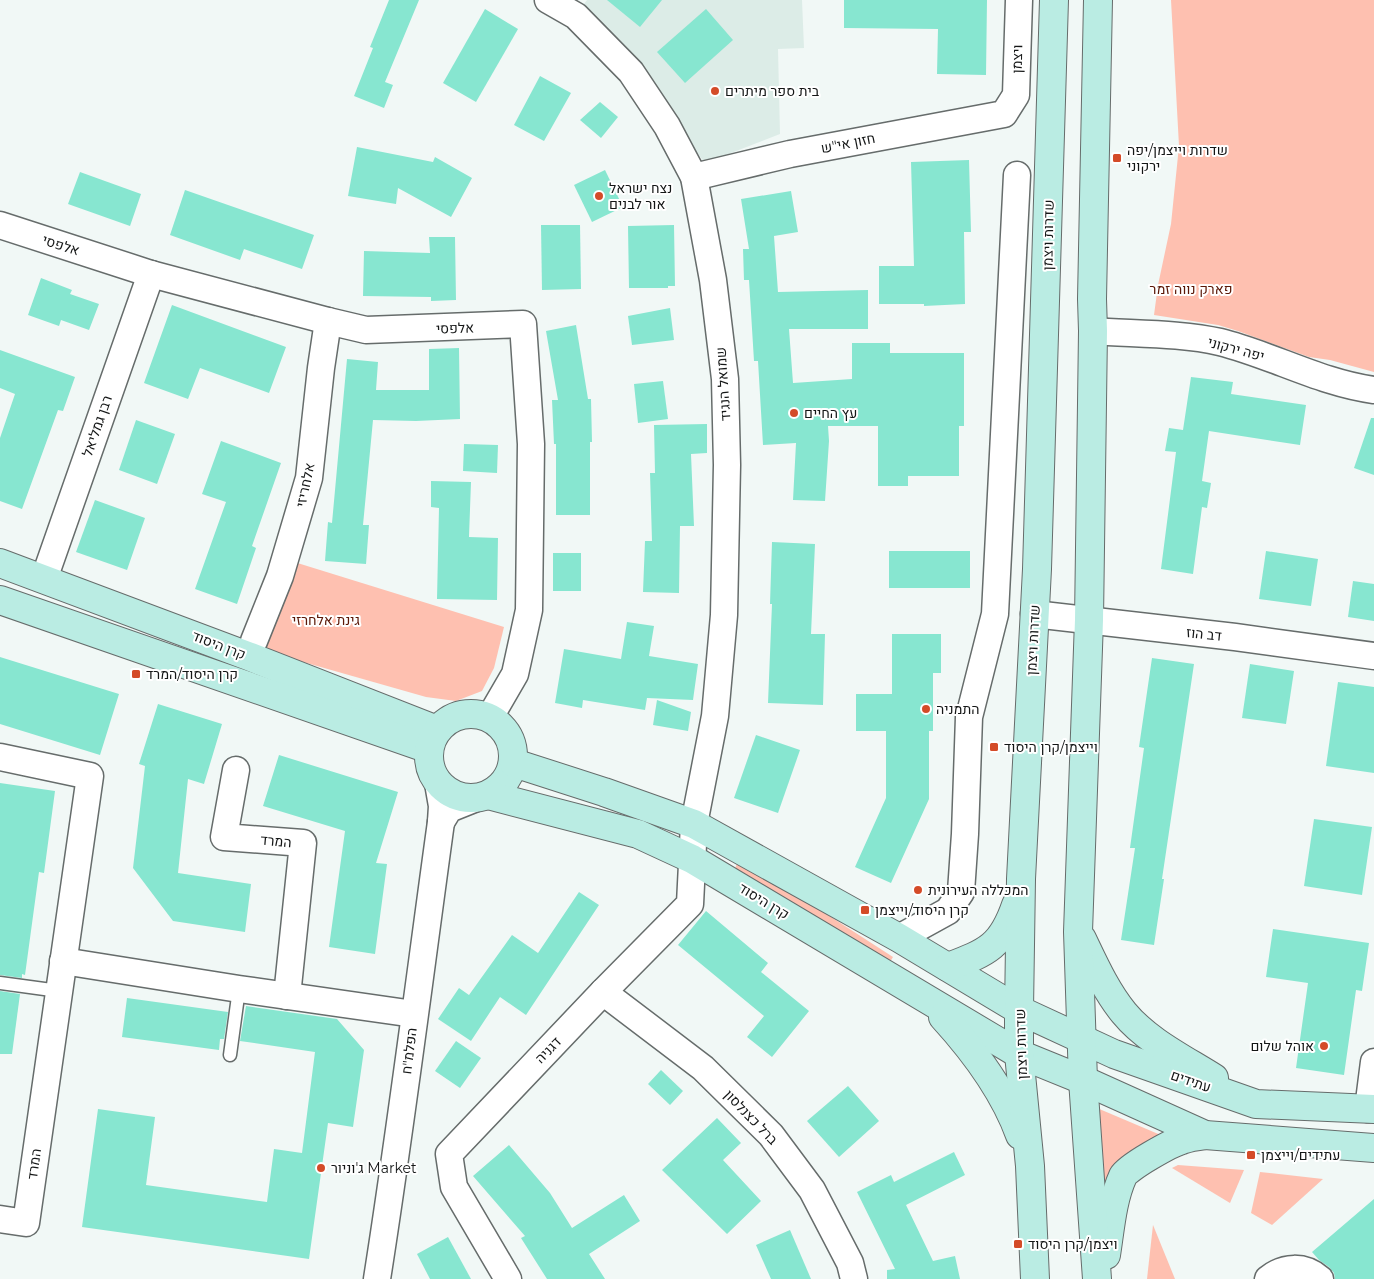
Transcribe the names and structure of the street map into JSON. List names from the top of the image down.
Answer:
{
  "streets": {
    "main road": ["שדרות ויצמן", "קרן היסוד", "עתידים"],
    "street": [
      "ויצמן",
      "חזון אי\"ש",
      "אלפסי",
      "יפה ירקוני",
      "שמואל הנגיד",
      "רבן גמליאל",
      "אלחריזי",
      "דב הוז",
      "המרד",
      "דגניה",
      "הפלמ\"ח",
      "ברל כצנלסון"
    ]
  },
  "crossings": [
    ["ויצמן", "חזון אי\"ש"],
    ["חזון אי\"ש", "שמואל הנגיד"],
    ["שדרות ויצמן", "דב הוז"],
    ["שדרות ויצמן", "קרן היסוד"],
    ["שדרות ויצמן", "עתידים"],
    ["אלפסי", "רבן גמליאל"],
    ["אלפסי", "אלחריזי"],
    ["אלפסי", "קרן היסוד"],
    ["אלפסי", "הפלמ\"ח"],
    ["שמואל הנגיד", "דגניה"],
    ["רבן גמליאל", "קרן היסוד"],
    ["קרן היסוד", "דגניה"],
    ["קרן היסוד", "הפלמ\"ח"],
    ["דגניה", "ברל כצנלסון"]
  ],
  "parks": ["פארק נווה זמר", "גינת אלחרזי"],
  "places": {
    "other": [
      "בית ספר מיתרים",
      "נצח ישראל אור לבנים",
      "עץ החיים",
      "התמניה",
      "המכללה העירונית",
      "אוהל שלום",
      "ג'וניור Market"
    ],
    "transit": [
      "שדרות וייצמן/יפה ירקוני",
      "קרן היסוד/המרד",
      "וייצמן/קרן היסוד",
      "קרן היסוד/וייצמן",
      "עתידים/וייצמן",
      "ויצמן/קרן היסוד"
    ]
  }
}
